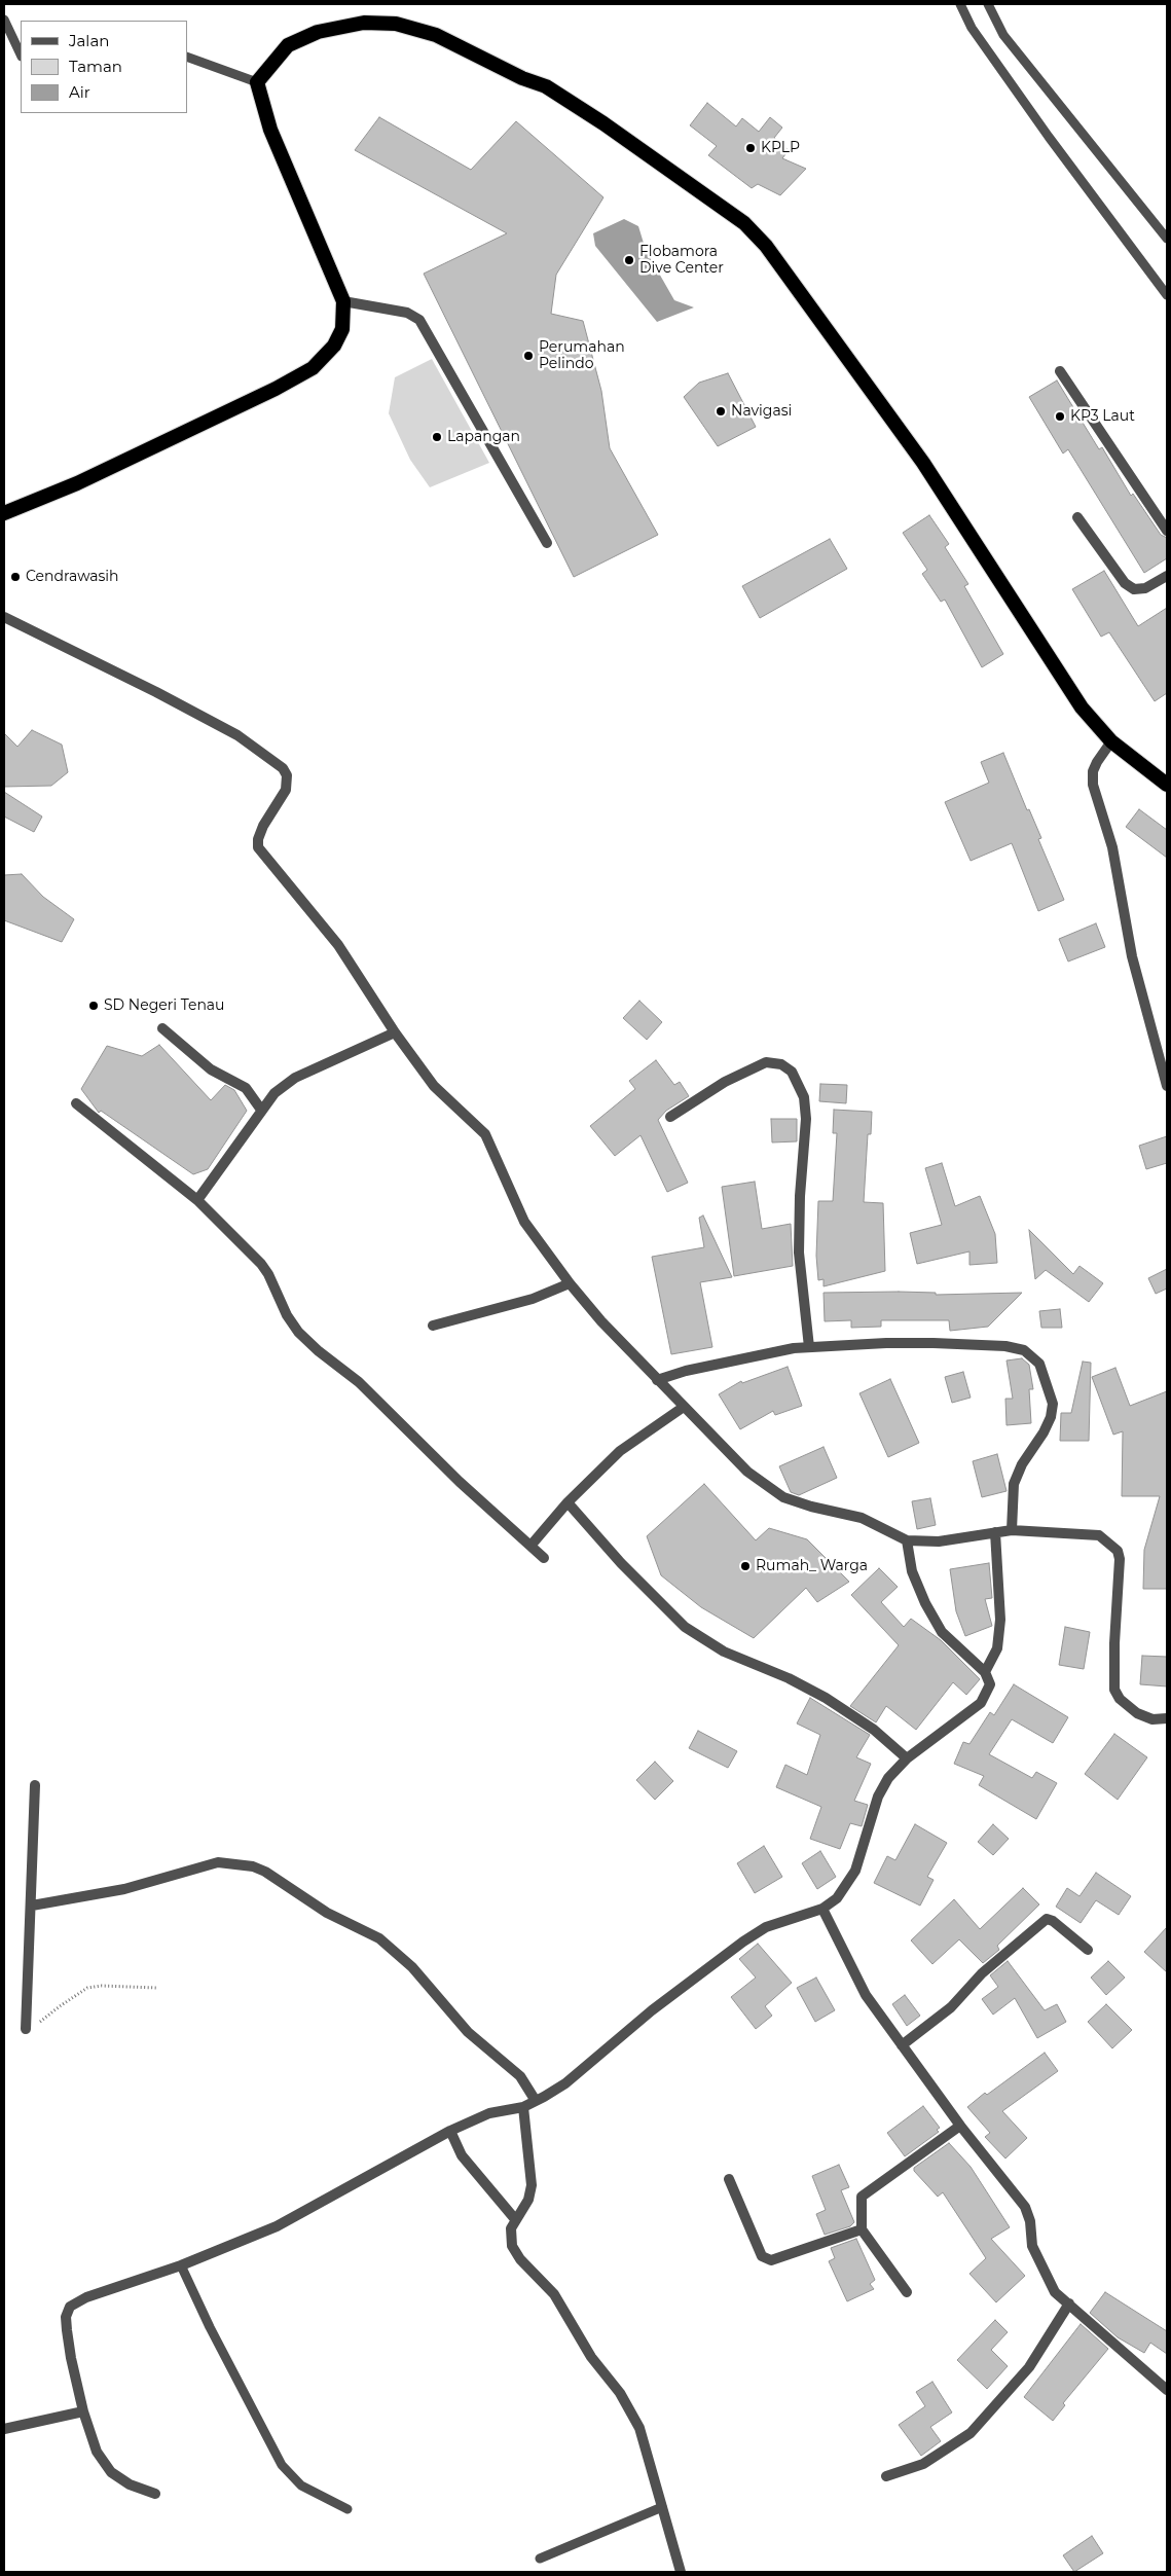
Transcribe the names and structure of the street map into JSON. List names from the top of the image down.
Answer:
{
  "places": [
    "KPLP",
    "Flobamora Dive Center",
    "Perumahan Pelindo",
    "Navigasi",
    "KP3 Laut",
    "Lapangan",
    "Cendrawasih",
    "SD Negeri Tenau",
    "Rumah_ Warga"
  ],
  "legend": ["Jalan", "Taman", "Air"]
}
